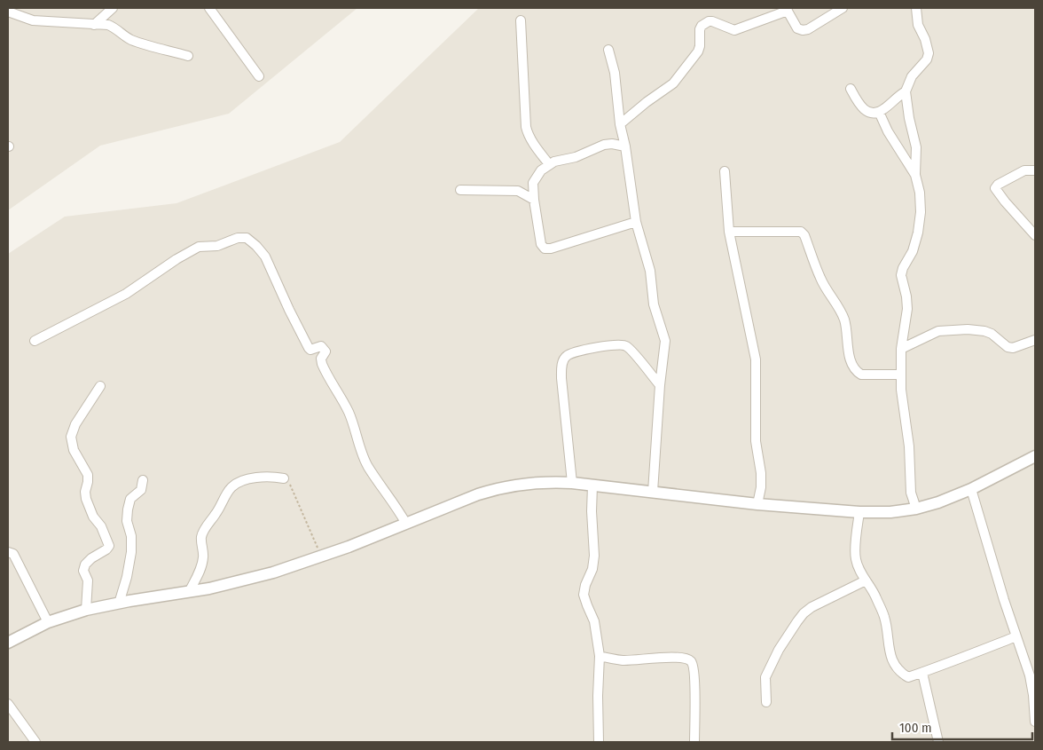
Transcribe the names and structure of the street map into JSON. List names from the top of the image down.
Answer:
{
  "scale_bar": "100 m"
}
